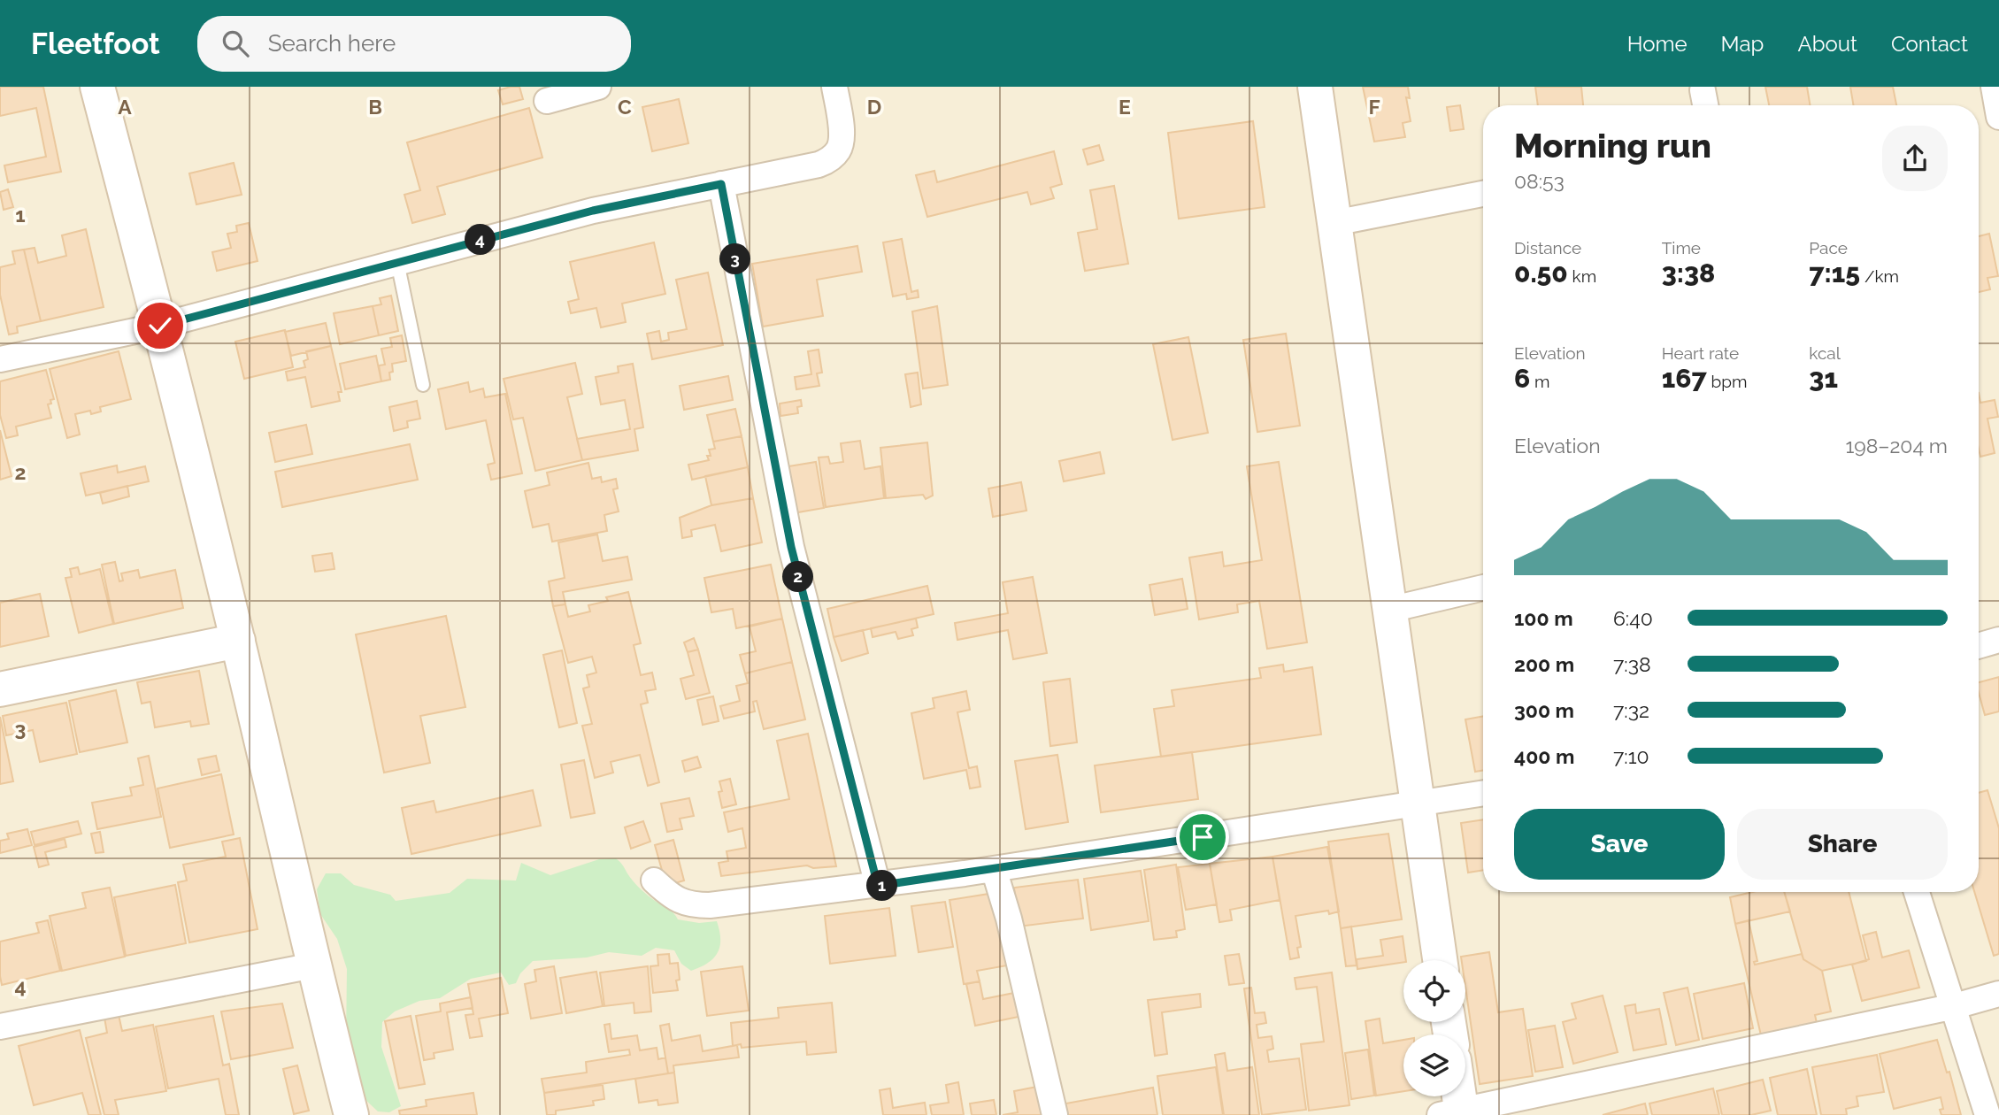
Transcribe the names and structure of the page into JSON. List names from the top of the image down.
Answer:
{
  "page": {
    "header": "Fleetfoot",
    "search": "Search here",
    "nav": [
      "Home",
      "Map",
      "About",
      "Contact"
    ],
    "heading": ["Morning run", "08:53"],
    "stats": [
      ["Distance", "0.50 km"],
      ["Time", "3:38"],
      ["Pace", "7:15 /km"],
      ["Elevation", "6 m"],
      ["Heart rate", "167 bpm"],
      ["kcal", "31"]
    ],
    "pins": [
      "4",
      "3",
      "2",
      "1"
    ],
    "chart": ["Elevation", "198–204 m"],
    "list": [
      {
        "name": "100 m",
        "note": "6:40"
      },
      {
        "name": "200 m",
        "note": "7:38"
      },
      {
        "name": "300 m",
        "note": "7:32"
      },
      {
        "name": "400 m",
        "note": "7:10"
      }
    ],
    "buttons": ["Save", "Share"]
  },
  "grid": {
    "columns": [
      "A",
      "B",
      "C",
      "D",
      "E",
      "F"
    ],
    "rows": [
      "1",
      "2",
      "3",
      "4"
    ]
  }
}
